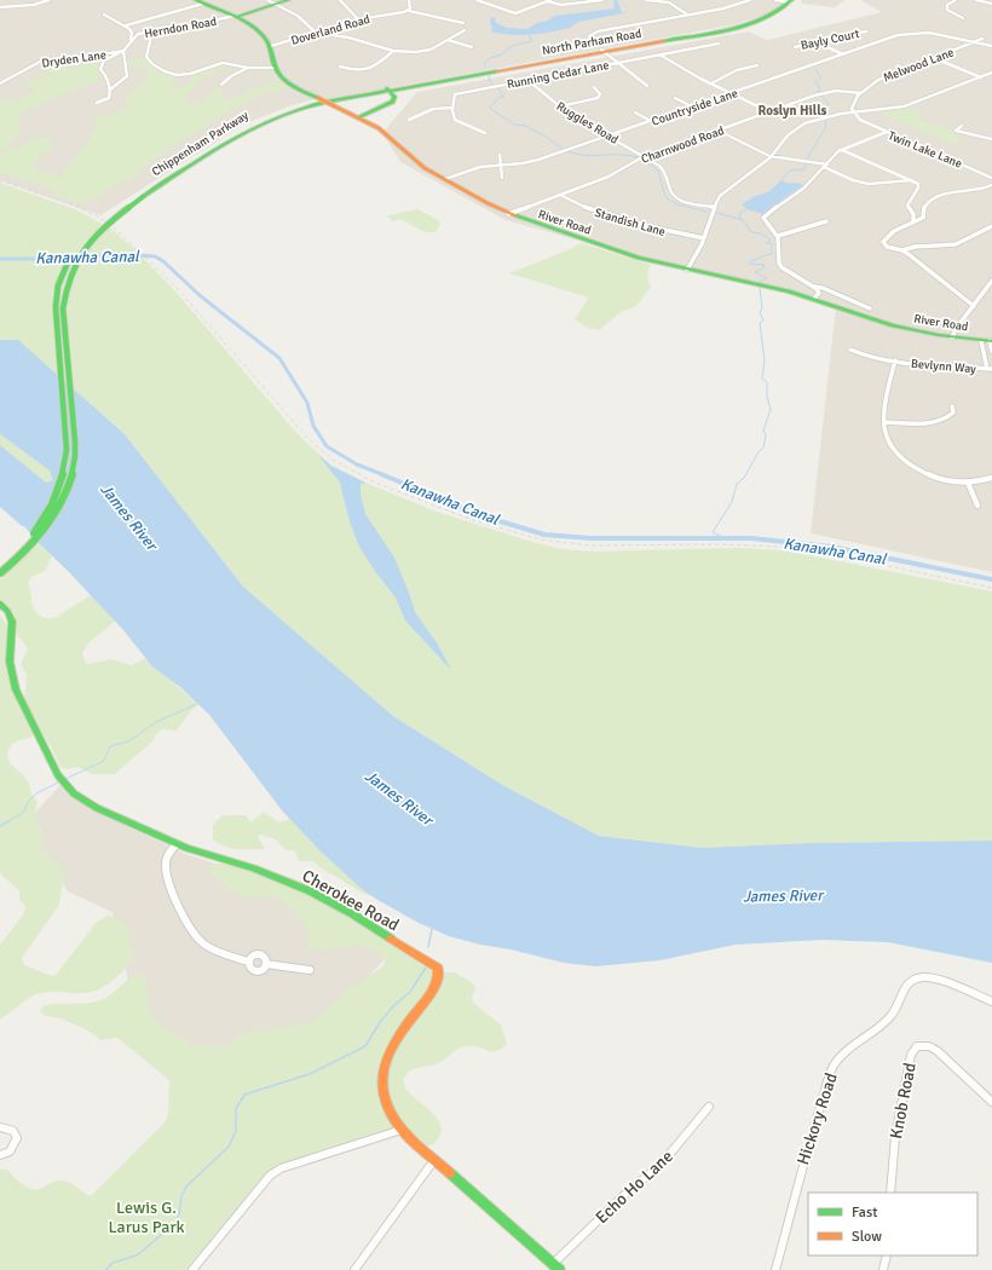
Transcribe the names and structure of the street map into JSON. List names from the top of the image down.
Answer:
{
  "streets": {
    "main road": [
      "North Parham Road",
      "Chippenham Parkway",
      "River Road",
      "Cherokee Road"
    ],
    "street": [
      "Herndon Road",
      "Doverland Road",
      "Bayly Court",
      "Dryden Lane",
      "Melwood Lane",
      "Running Cedar Lane",
      "Countryside Lane",
      "Ruggles Road",
      "Charnwood Road",
      "Twin Lake Lane",
      "Standish Lane",
      "Bevlynn Way",
      "Knob Road",
      "Hickory Road",
      "Echo Ho Lane"
    ]
  },
  "crossings": [
    ["Herndon Road", "Dryden Lane"],
    ["North Parham Road", "Chippenham Parkway"],
    ["Melwood Lane", "Countryside Lane"],
    ["Melwood Lane", "Charnwood Road"],
    ["Running Cedar Lane", "Ruggles Road"],
    ["Countryside Lane", "Ruggles Road"],
    ["Countryside Lane", "River Road"],
    ["Ruggles Road", "Charnwood Road"],
    ["Charnwood Road", "River Road"],
    ["Charnwood Road", "Standish Lane"],
    ["Cherokee Road", "Echo Ho Lane"]
  ],
  "districts": ["Roslyn Hills"],
  "water": ["Kanawha Canal", "James River"],
  "parks": ["Lewis G. Larus Park"],
  "legend": ["Fast", "Slow"]
}
